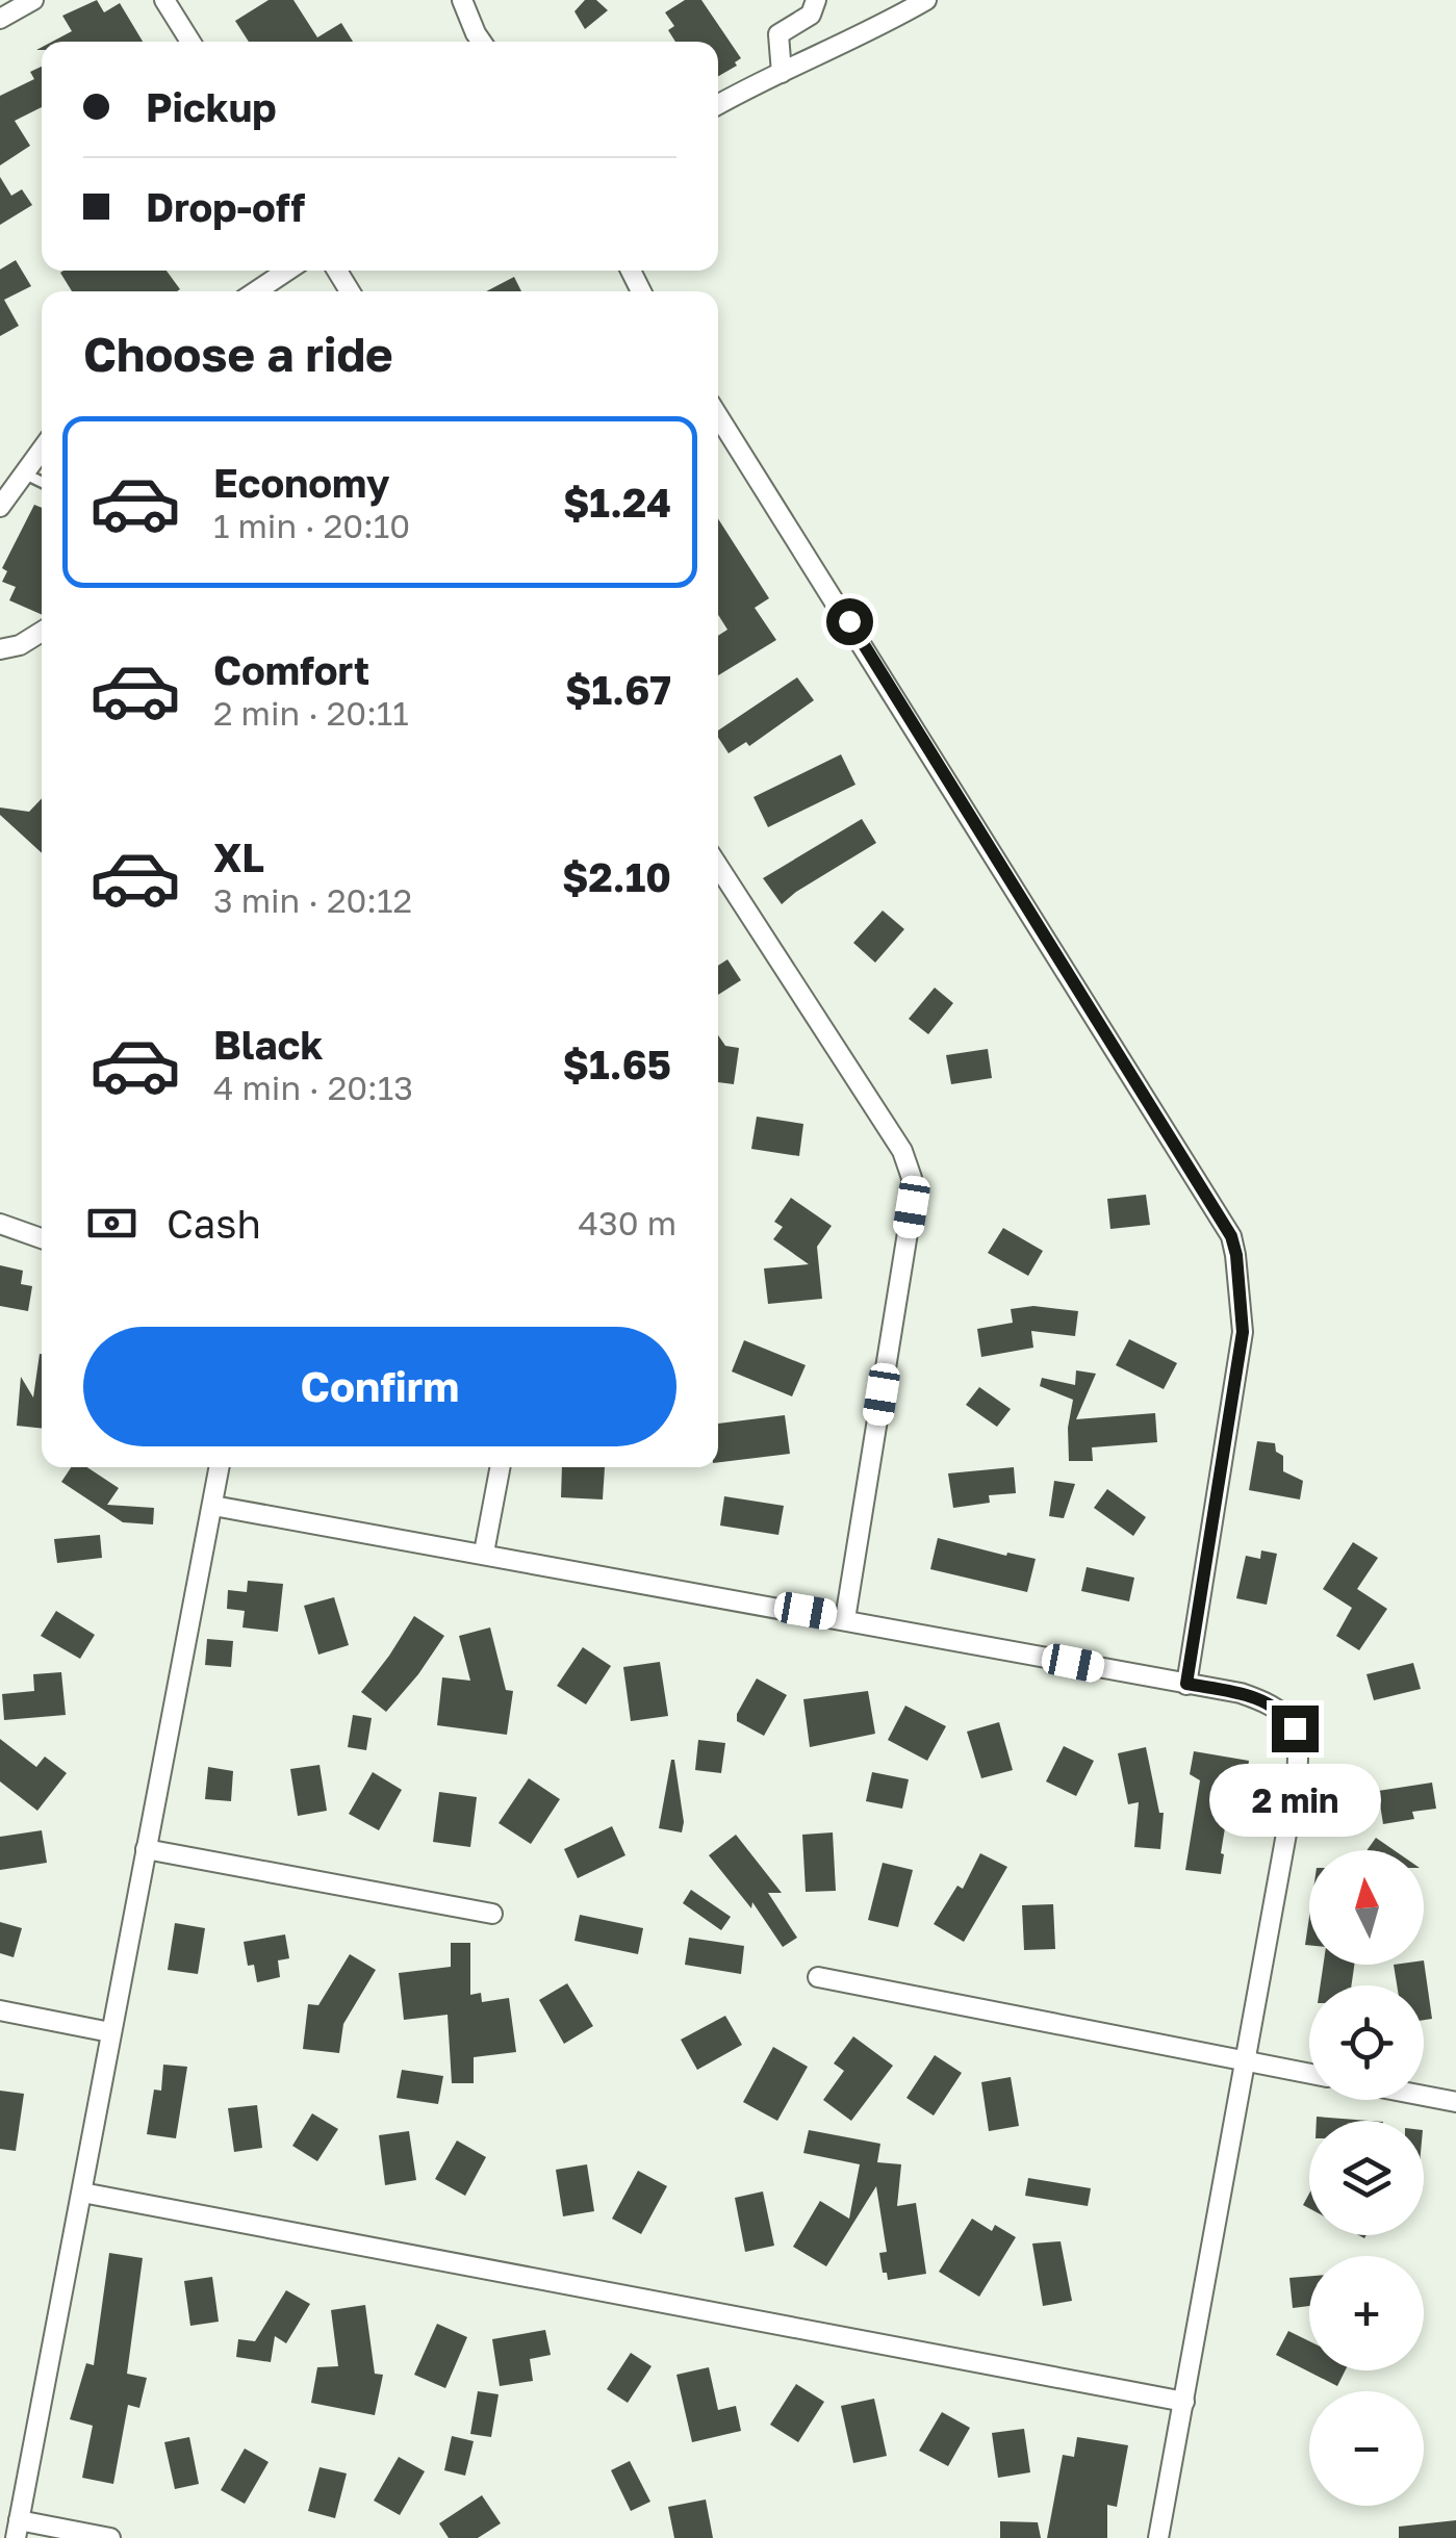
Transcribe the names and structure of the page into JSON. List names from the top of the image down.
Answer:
{
  "north": "top",
  "page": {
    "banner": ["Pickup", "Drop-off"],
    "heading": "Choose a ride",
    "list": [
      {
        "name": "Economy",
        "note": "1 min · 20:10",
        "value": "$1.24"
      },
      {
        "name": "Comfort",
        "note": "2 min · 20:11",
        "value": "$1.67"
      },
      {
        "name": "XL",
        "note": "3 min · 20:12",
        "value": "$2.10"
      },
      {
        "name": "Black",
        "note": "4 min · 20:13",
        "value": "$1.65"
      }
    ],
    "pay": ["Cash", "430 m"],
    "buttons": "Confirm",
    "bubble": "2 min",
    "map_buttons": ["+", "−"]
  }
}
